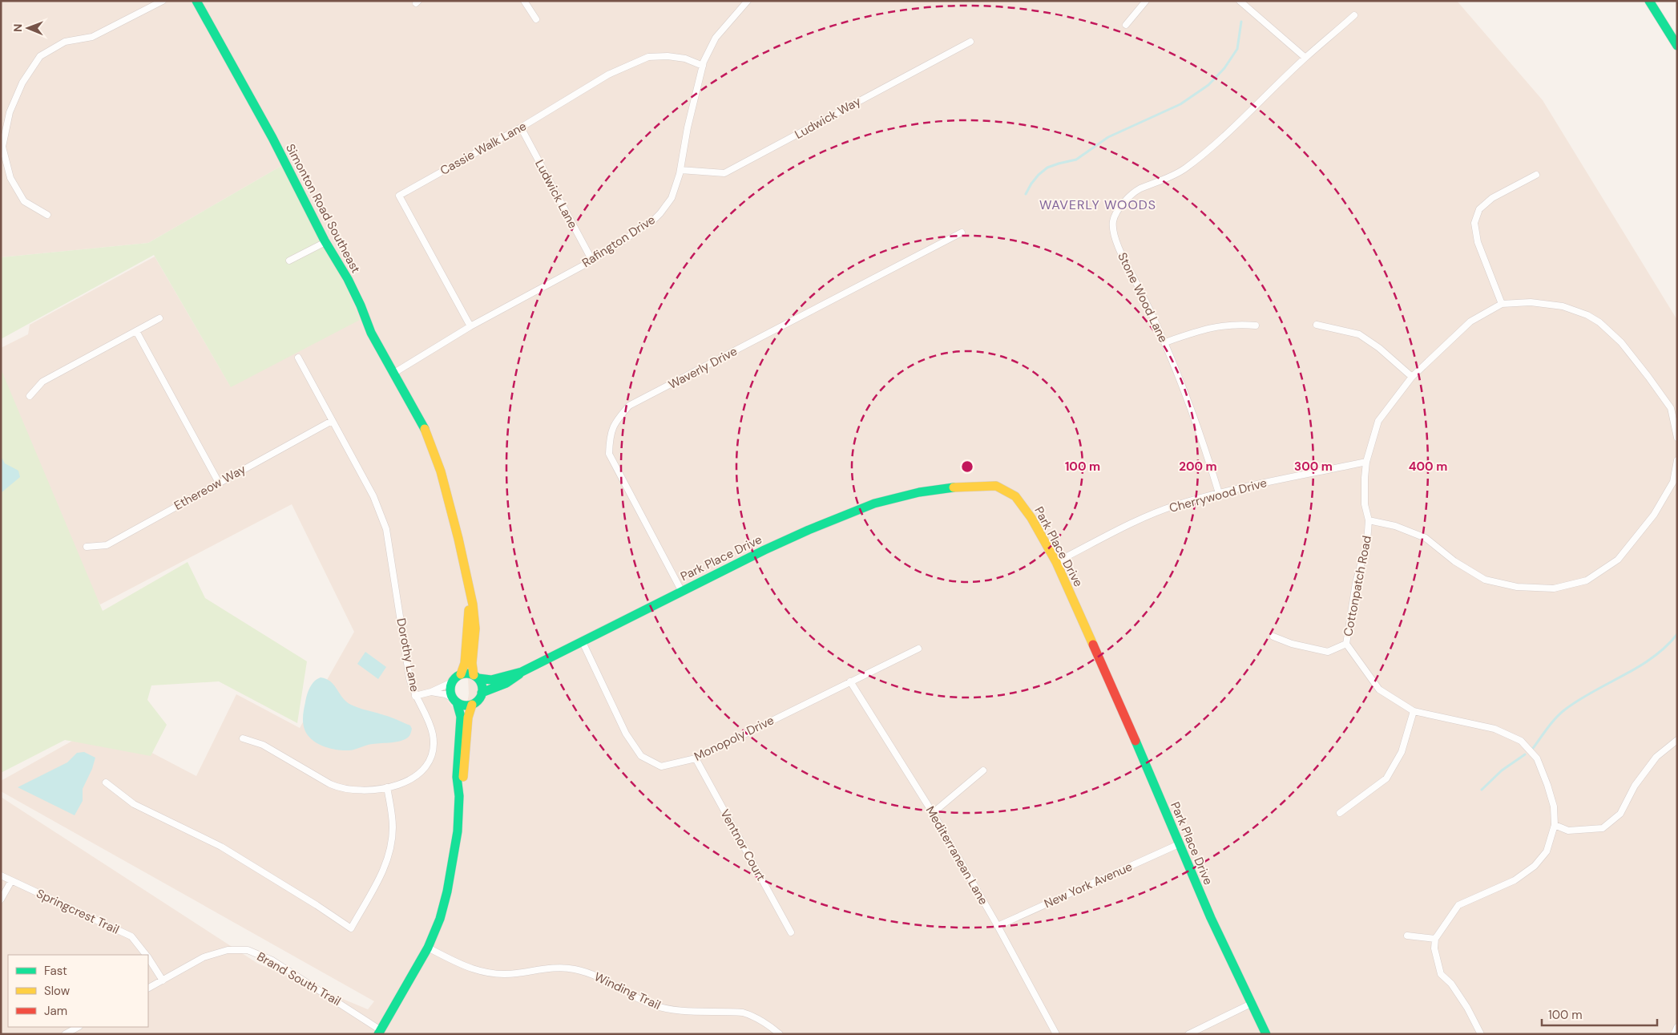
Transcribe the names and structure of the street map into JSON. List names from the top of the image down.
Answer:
{
  "streets": {
    "main road": ["Simonton Road Southeast", "Park Place Drive"],
    "street": [
      "Ludwick Way",
      "Cassie Walk Lane",
      "Ludwick Lane",
      "Rafington Drive",
      "Stone Wood Lane",
      "Waverly Drive",
      "Ethereow Way",
      "Cherrywood Drive",
      "Cottonpatch Road",
      "Dorothy Lane",
      "Monopoly Drive",
      "Ventnor Court",
      "Mediterranean Lane",
      "New York Avenue",
      "Springcrest Trail",
      "Brand South Trail",
      "Winding Trail"
    ]
  },
  "crossings": [
    ["Ludwick Way", "Rafington Drive"],
    ["Cassie Walk Lane", "Ludwick Lane"],
    ["Cassie Walk Lane", "Rafington Drive"],
    ["Ludwick Lane", "Rafington Drive"],
    ["Simonton Road Southeast", "Rafington Drive"],
    ["Simonton Road Southeast", "Park Place Drive"],
    ["Stone Wood Lane", "Cherrywood Drive"],
    ["Waverly Drive", "Park Place Drive"],
    ["Ethereow Way", "Dorothy Lane"],
    ["Cherrywood Drive", "Park Place Drive"],
    ["Cherrywood Drive", "Cottonpatch Road"],
    ["Park Place Drive", "Monopoly Drive"],
    ["Park Place Drive", "New York Avenue"],
    ["Monopoly Drive", "Ventnor Court"],
    ["Monopoly Drive", "Mediterranean Lane"],
    ["Mediterranean Lane", "New York Avenue"],
    ["Springcrest Trail", "Brand South Trail"]
  ],
  "districts": ["WAVERLY WOODS"],
  "legend": ["Fast", "Slow", "Jam"],
  "scale_bar": "100 m",
  "north": "left",
  "rings": [
    "100 m",
    "200 m",
    "300 m",
    "400 m"
  ]
}
